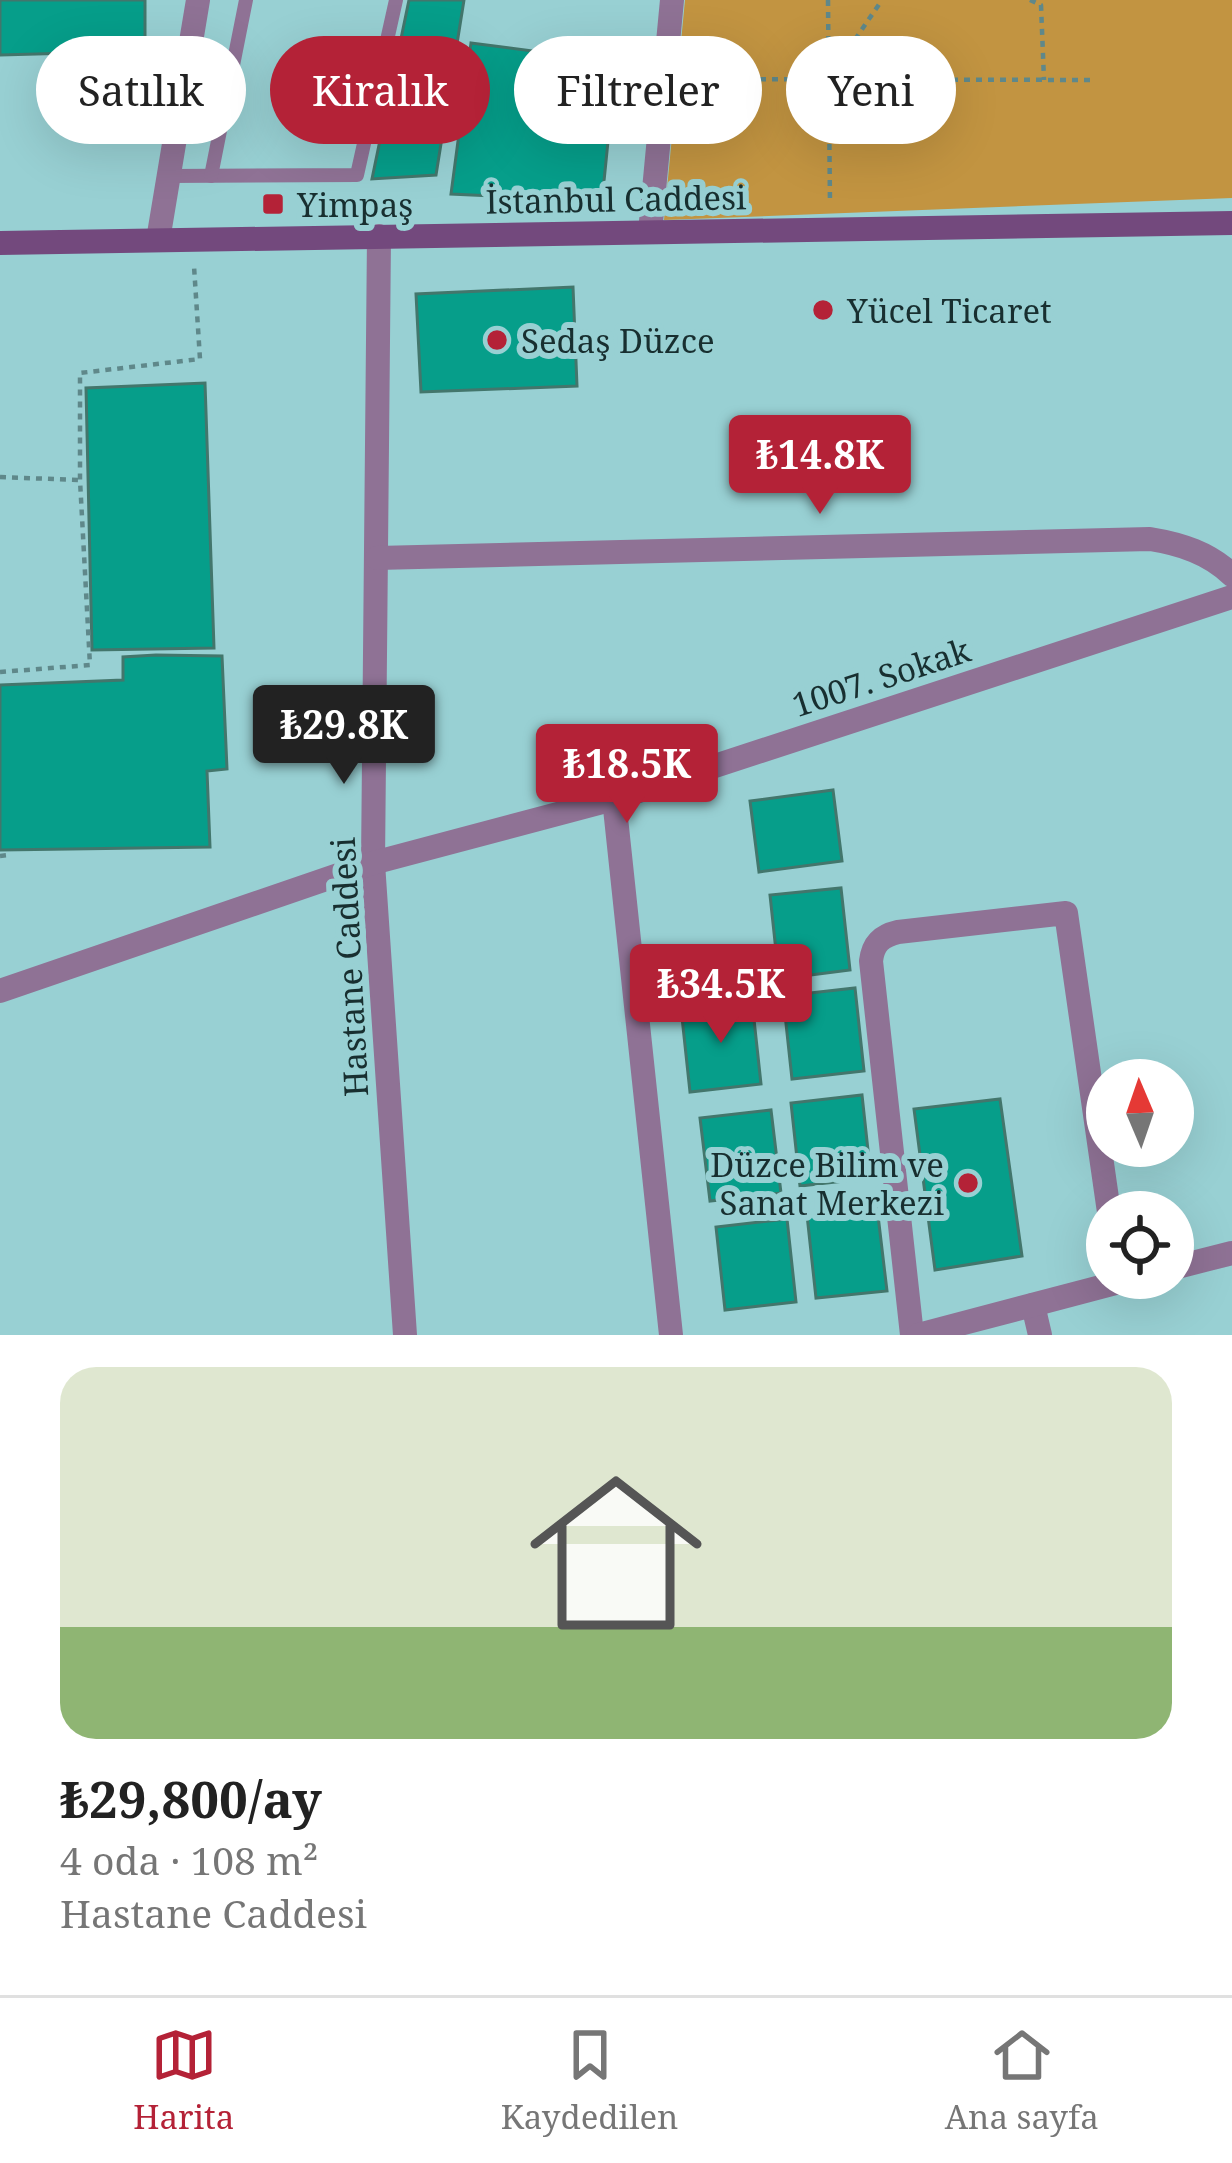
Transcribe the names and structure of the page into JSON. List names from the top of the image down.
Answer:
{
  "streets": {
    "main road": ["İstanbul Caddesi"],
    "street": ["1007. Sokak", "Hastane Caddesi"]
  },
  "crossings": [
    ["İstanbul Caddesi", "Hastane Caddesi"],
    ["1007. Sokak", "Hastane Caddesi"]
  ],
  "places": {
    "transit": ["Yimpaş"],
    "other": ["Yücel Ticaret", "Sedaş Düzce", "Düzce Bilim ve Sanat Merkezi"]
  },
  "north": "top",
  "page": {
    "chip": [
      "Satılık",
      "Kiralık",
      "Filtreler",
      "Yeni"
    ],
    "price": [
      "₺14.8K",
      "₺29.8K",
      "₺18.5K",
      "₺34.5K"
    ],
    "list": [
      {
        "name": "₺29,800/ay",
        "note": "4 oda · 108 m² · Hastane Caddesi"
      }
    ],
    "tabs": ["Harita", "Kaydedilen", "Ana sayfa"]
  }
}
